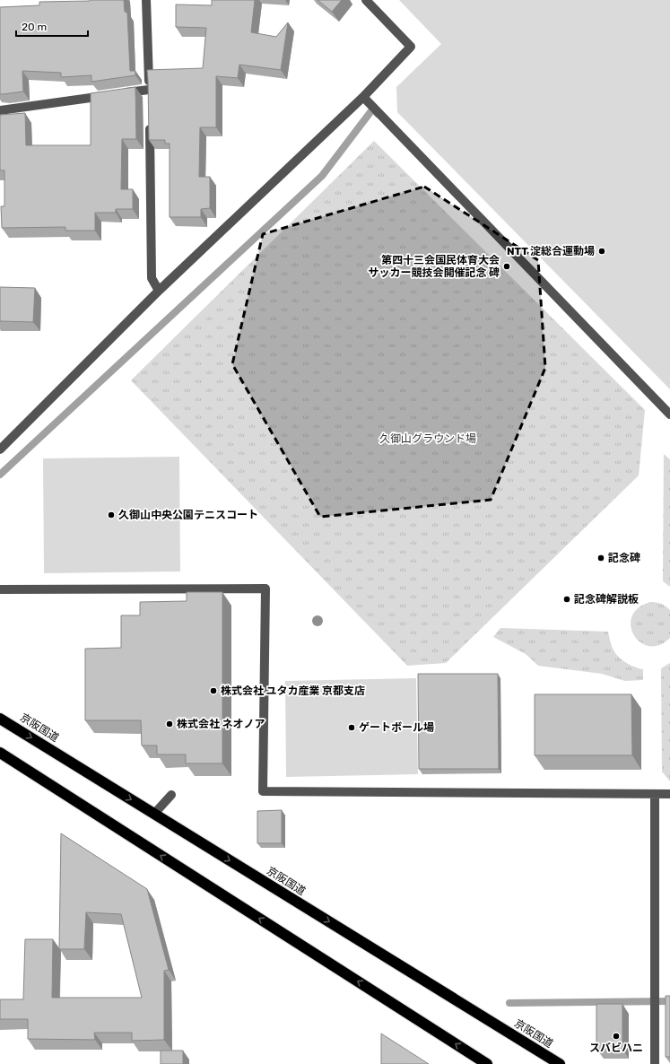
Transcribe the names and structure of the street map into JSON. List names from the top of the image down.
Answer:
{
  "streets": {
    "highway": ["京阪国道"]
  },
  "parks": ["久御山グラウンド場"],
  "places": [
    "NTT 淀総合運動場",
    "第四十三会国民体育大会 サッカー競技会開催記念 碑",
    "久御山中央公園テニスコート",
    "記念碑",
    "記念碑解説板",
    "株式会社 ユタカ産業 京都支店",
    "株式会社 ネオノア",
    "ゲートボール場",
    "スバビハニ"
  ],
  "scale_bar": "20 m"
}
